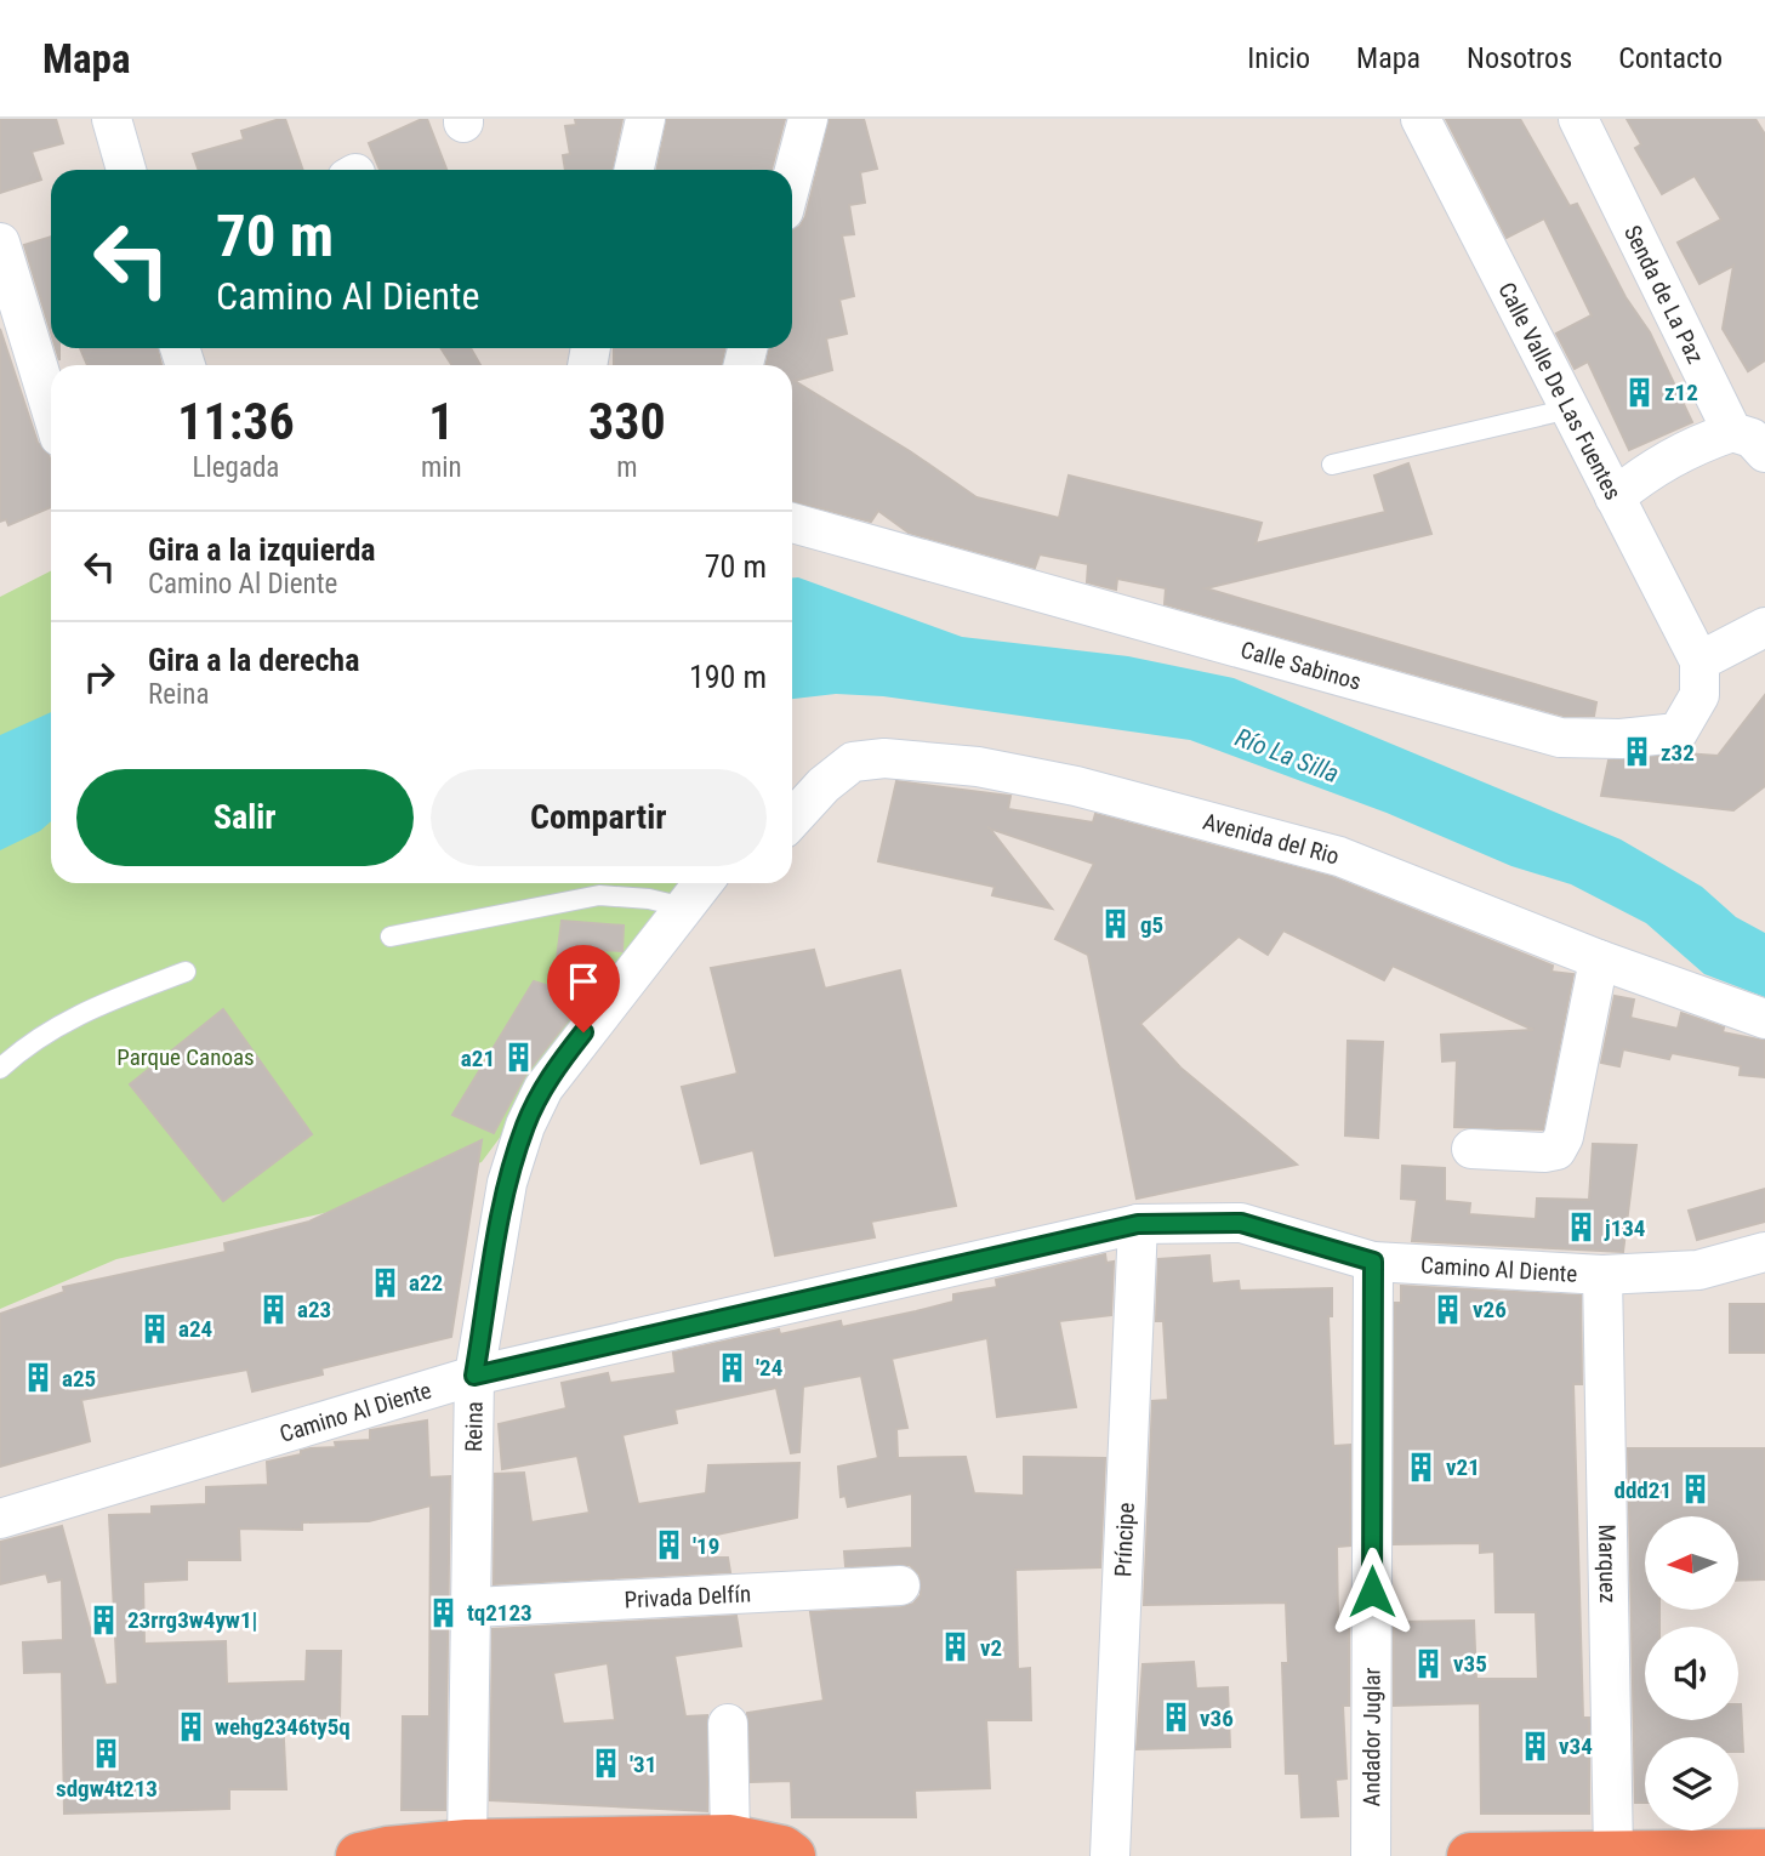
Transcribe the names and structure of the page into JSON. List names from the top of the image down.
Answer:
{
  "streets": {
    "street": [
      "Senda de La Paz",
      "Calle Valle De Las Fuentes",
      "Calle Sabinos",
      "Avenida del Rio",
      "Camino Al Diente",
      "Reina",
      "Príncipe",
      "Marquez",
      "Privada Delfín",
      "Andador Juglar"
    ]
  },
  "crossings": [
    ["Calle Valle De Las Fuentes", "Calle Sabinos"],
    ["Camino Al Diente", "Reina"],
    ["Camino Al Diente", "Príncipe"],
    ["Camino Al Diente", "Marquez"],
    ["Camino Al Diente", "Andador Juglar"],
    ["Reina", "Privada Delfín"]
  ],
  "water": ["Río La Silla"],
  "parks": ["Parque Canoas"],
  "places": {
    "building": [
      "z12",
      "z32",
      "g5",
      "a21",
      "j134",
      "a22",
      "a23",
      "v26",
      "a24",
      "'24",
      "a25",
      "v21",
      "ddd21",
      "'19",
      "tq2123",
      "23rrg3w4yw1|",
      "v2",
      "v35",
      "v36",
      "wehg2346ty5q",
      "v34",
      "sdgw4t213",
      "'31"
    ]
  },
  "north": "left",
  "page": {
    "header": "Mapa",
    "nav": [
      "Inicio",
      "Mapa",
      "Nosotros",
      "Contacto"
    ],
    "turn": ["70 m", "Camino Al Diente"],
    "eta": [
      "11:36",
      "Llegada",
      "1",
      "min",
      "330",
      "m"
    ],
    "list": [
      {
        "name": "Gira a la izquierda",
        "note": "Camino Al Diente",
        "value": "70 m"
      },
      {
        "name": "Gira a la derecha",
        "note": "Reina",
        "value": "190 m"
      }
    ],
    "buttons": ["Salir", "Compartir"]
  }
}
